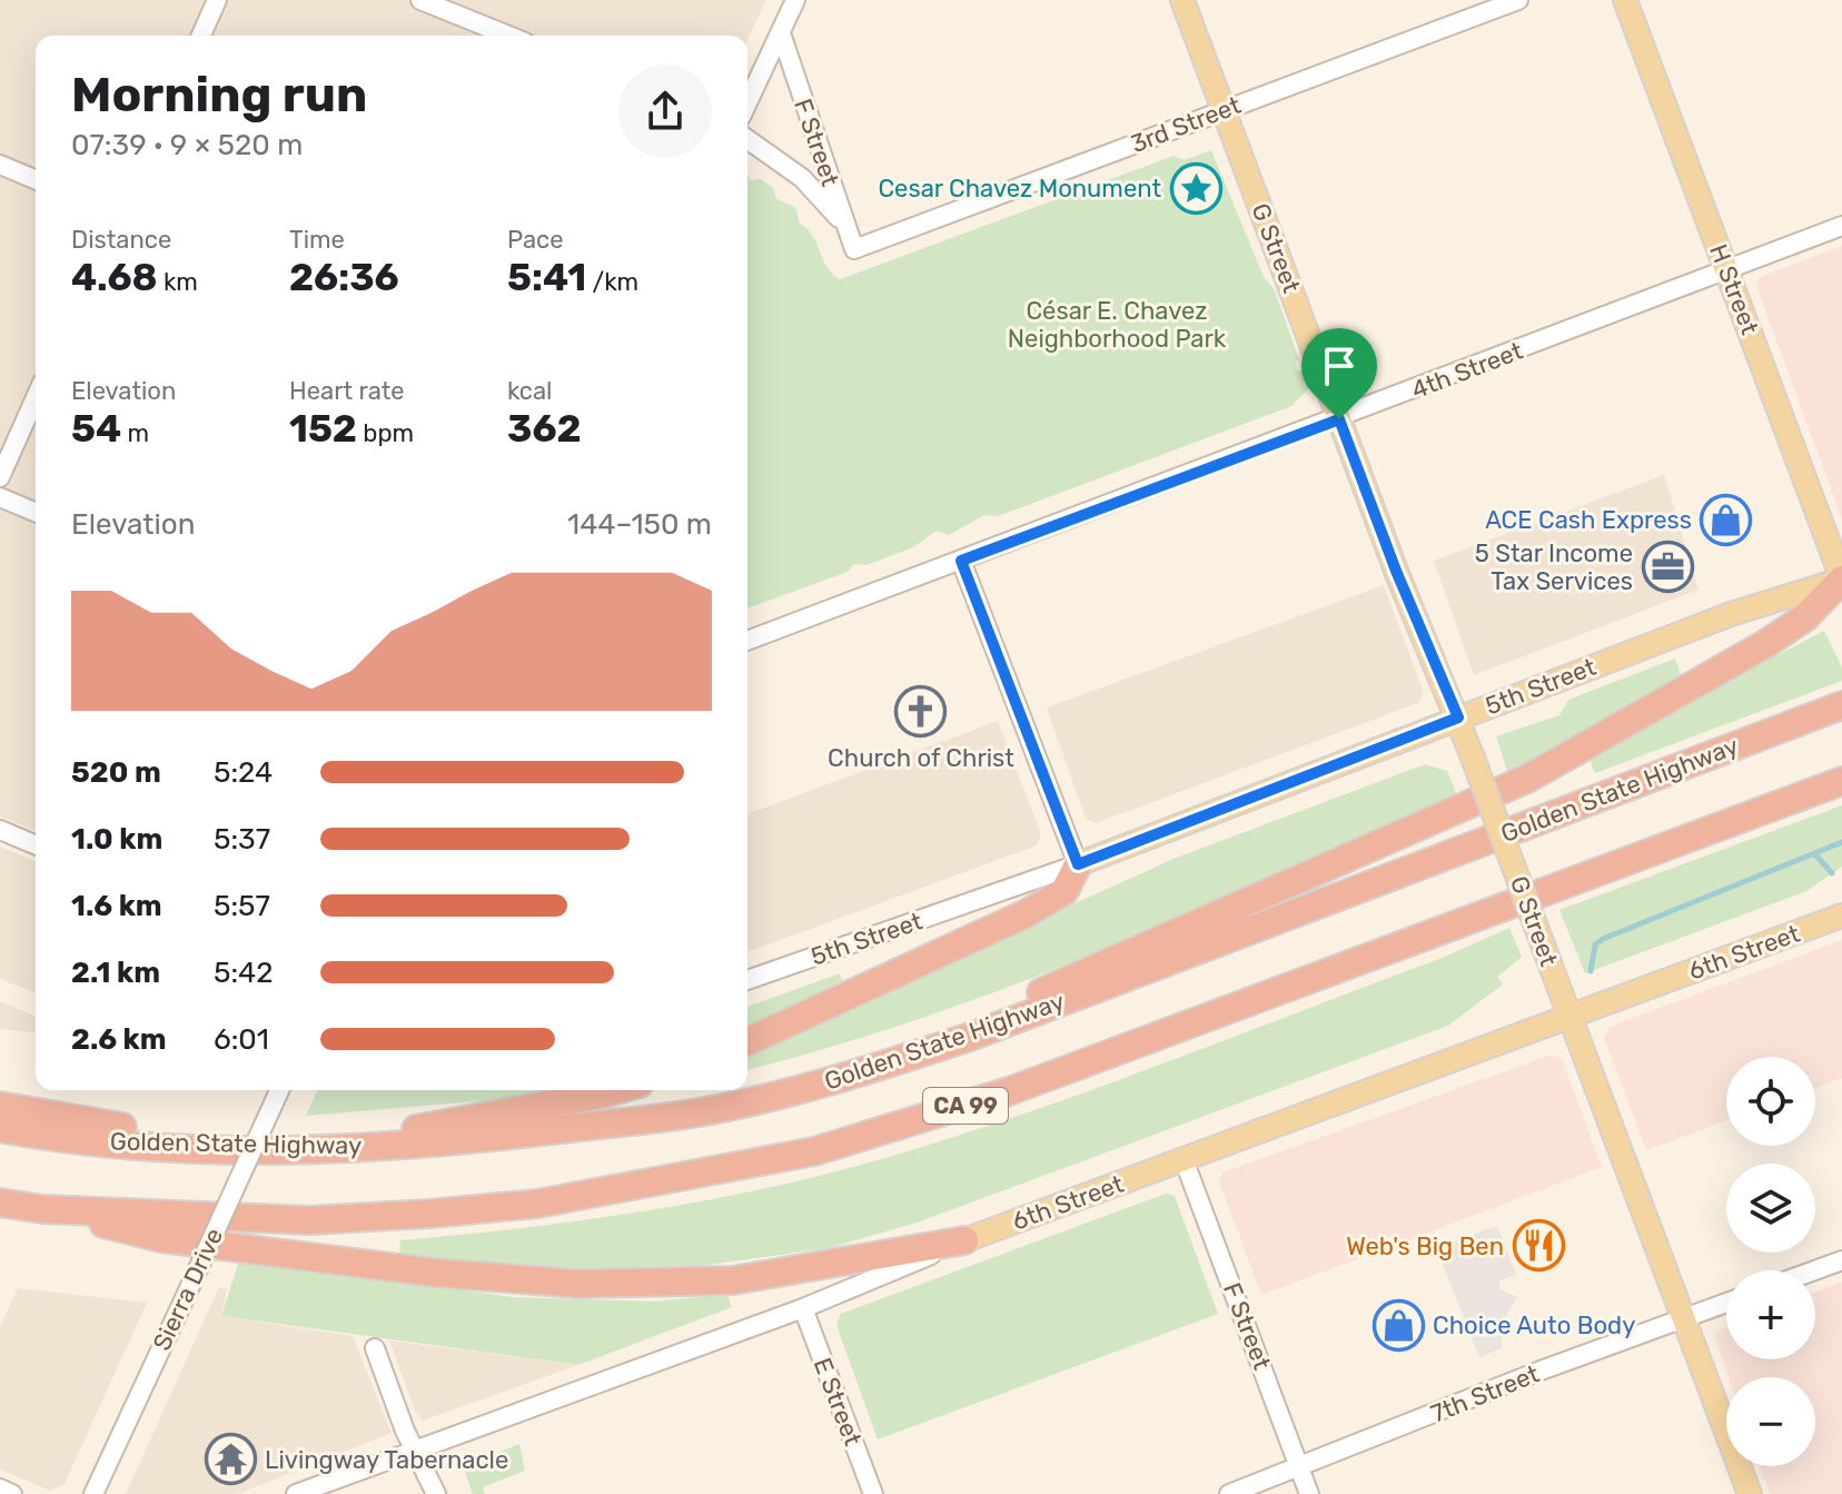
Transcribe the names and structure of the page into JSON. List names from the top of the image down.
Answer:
{
  "streets": {
    "highway": ["Golden State Highway", "CA 99"],
    "main road": [
      "G Street",
      "H Street",
      "5th Street",
      "6th Street"
    ],
    "street": [
      "3rd Street",
      "F Street",
      "4th Street",
      "Sierra Drive",
      "7th Street",
      "E Street"
    ]
  },
  "crossings": [
    ["3rd Street", "F Street"],
    ["3rd Street", "G Street"],
    ["F Street", "6th Street"],
    ["F Street", "7th Street"],
    ["G Street", "4th Street"],
    ["G Street", "5th Street"],
    ["G Street", "6th Street"],
    ["G Street", "7th Street"],
    ["H Street", "4th Street"],
    ["H Street", "5th Street"],
    ["6th Street", "E Street"]
  ],
  "parks": ["César E. Chavez Neighborhood Park"],
  "places": {
    "place": ["Cesar Chavez Monument"],
    "shop": ["ACE Cash Express", "Choice Auto Body"],
    "office": ["5 Star Income Tax Services"],
    "church": ["Church of Christ"],
    "restaurant": ["Web's Big Ben"],
    "temple": ["Livingway Tabernacle"]
  },
  "page": {
    "heading": ["Morning run", "07:39 · 9 × 520 m"],
    "stats": [
      ["Distance", "4.68 km"],
      ["Time", "26:36"],
      ["Pace", "5:41 /km"],
      ["Elevation", "54 m"],
      ["Heart rate", "152 bpm"],
      ["kcal", "362"]
    ],
    "chart": ["Elevation", "144–150 m"],
    "list": [
      {
        "name": "520 m",
        "note": "5:24"
      },
      {
        "name": "1.0 km",
        "note": "5:37"
      },
      {
        "name": "1.6 km",
        "note": "5:57"
      },
      {
        "name": "2.1 km",
        "note": "5:42"
      },
      {
        "name": "2.6 km",
        "note": "6:01"
      }
    ],
    "map_buttons": ["+", "−"]
  }
}
